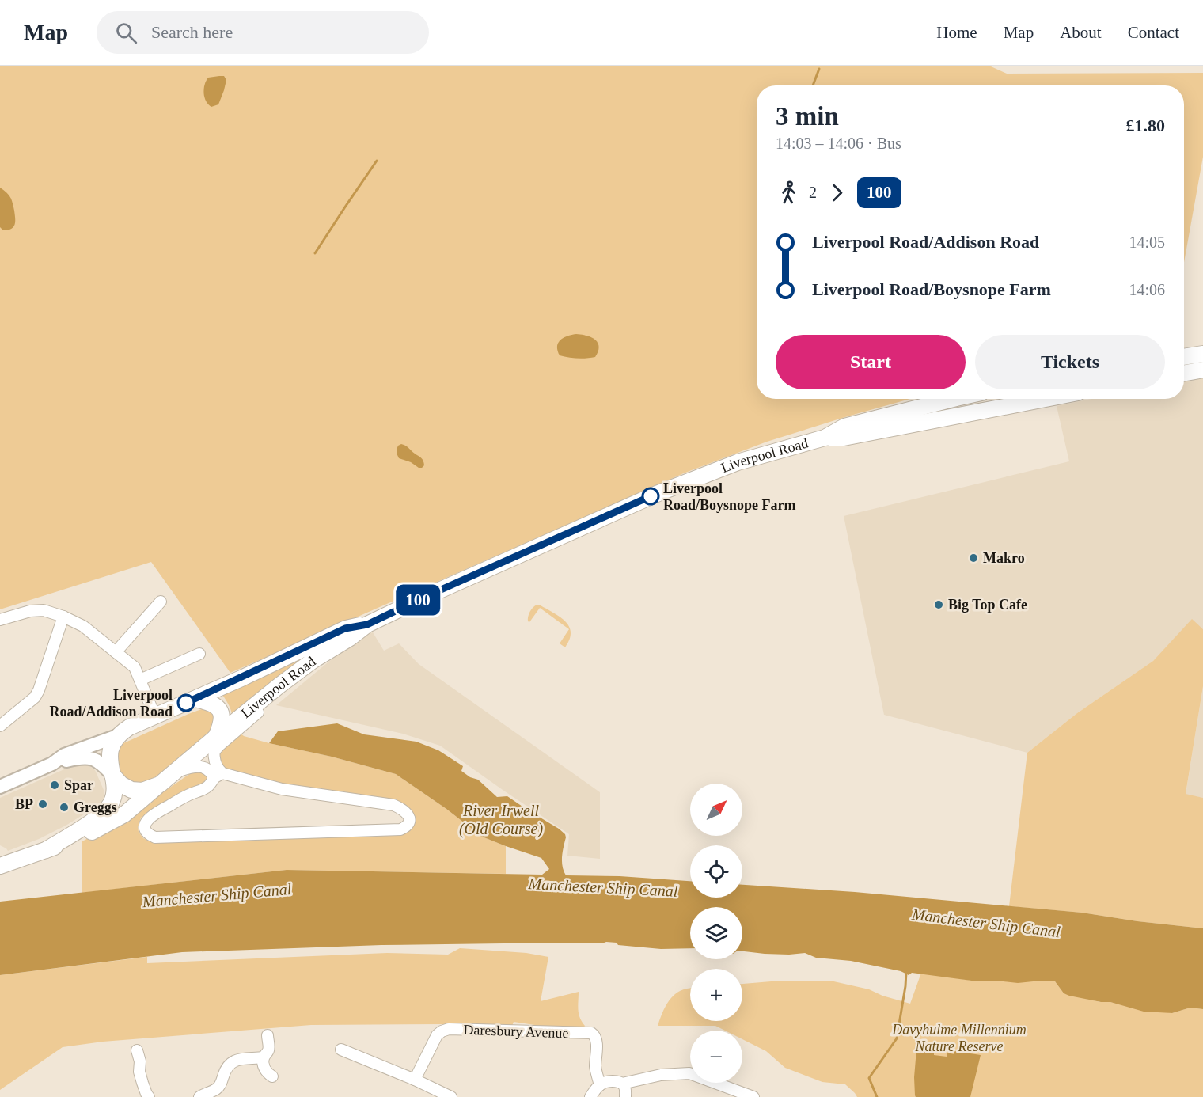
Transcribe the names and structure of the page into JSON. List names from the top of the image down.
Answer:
{
  "streets": {
    "highway": ["Liverpool Road"],
    "street": ["Daresbury Avenue"]
  },
  "water": ["River Irwell (Old Course)", "Manchester Ship Canal"],
  "parks": ["Davyhulme Millennium Nature Reserve"],
  "places": [
    "Liverpool Road/Boysnope Farm",
    "Makro",
    "Big Top Cafe",
    "Liverpool Road/Addison Road",
    "Spar",
    "BP",
    "Greggs"
  ],
  "lines": ["bus line 100"],
  "north": "top right",
  "page": {
    "header": "Map",
    "search": "Search here",
    "nav": [
      "Home",
      "Map",
      "About",
      "Contact"
    ],
    "on_map": "100",
    "heading": ["3 min", "14:03 – 14:06 · Bus", "£1.80"],
    "legs": ["2", "100"],
    "list": [
      {
        "name": "Liverpool Road/Addison Road",
        "value": "14:05"
      },
      {
        "name": "Liverpool Road/Boysnope Farm",
        "value": "14:06"
      }
    ],
    "buttons": ["Start", "Tickets"],
    "map_buttons": ["+", "−"]
  }
}
